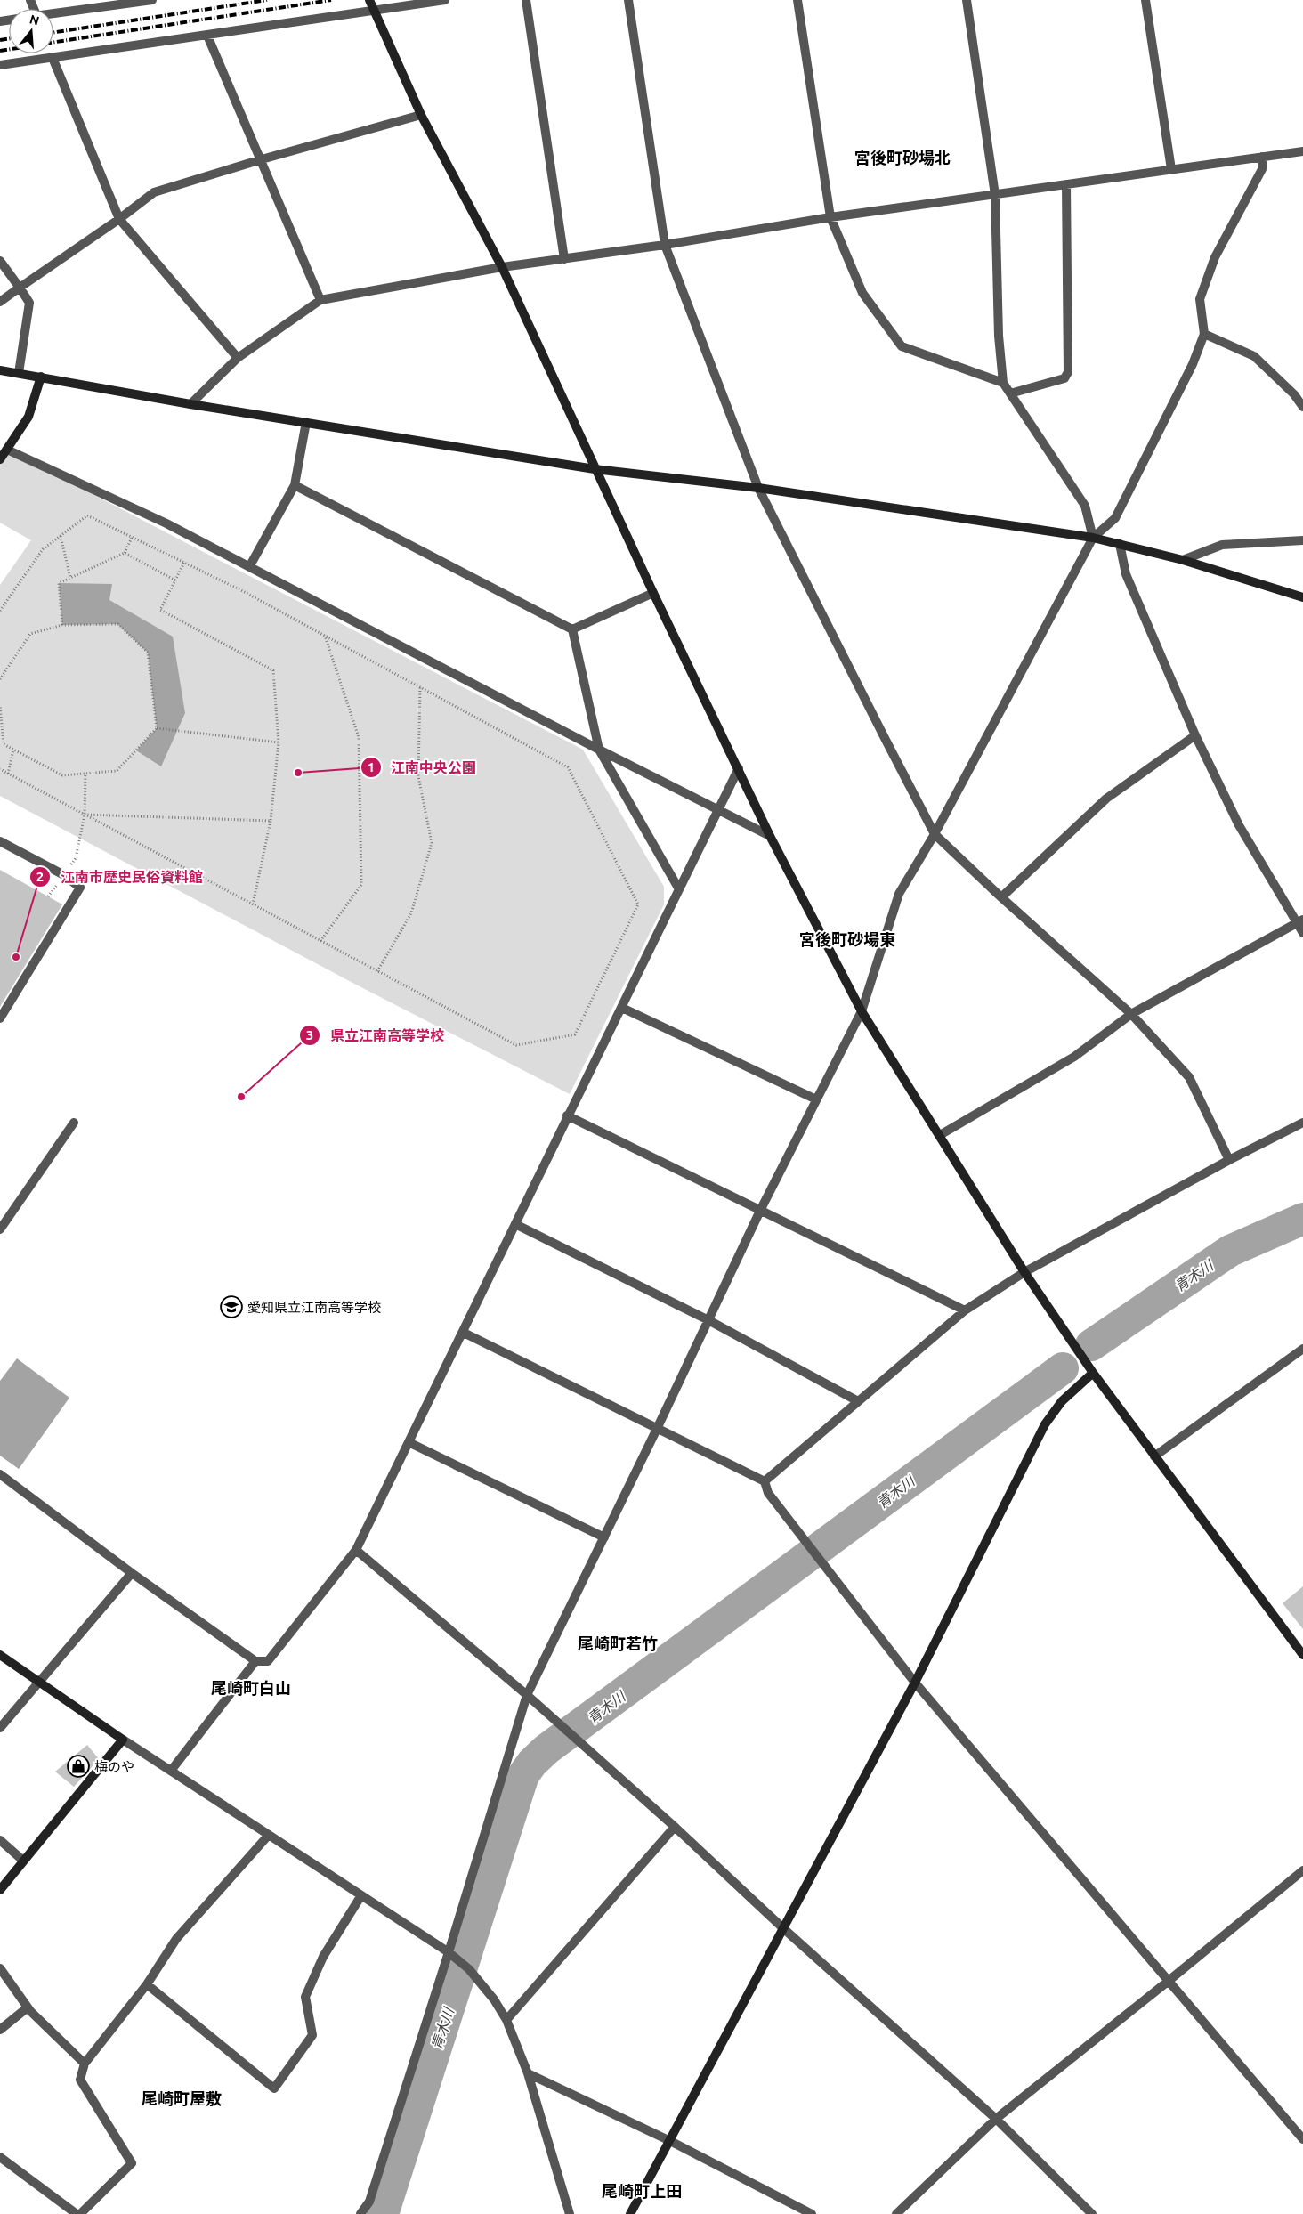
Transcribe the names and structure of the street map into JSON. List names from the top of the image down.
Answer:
{
  "districts": [
    "宮後町砂場北",
    "宮後町砂場東",
    "尾崎町若竹",
    "尾崎町白山",
    "尾崎町屋敷",
    "尾崎町上田"
  ],
  "water": ["青木川"],
  "places": {
    "other": ["江南中央公園", "江南市歴史民俗資料館", "県立江南高等学校"],
    "school or university": ["愛知県立江南高等学校"],
    "shop": ["梅のや"]
  },
  "north": "top"
}
